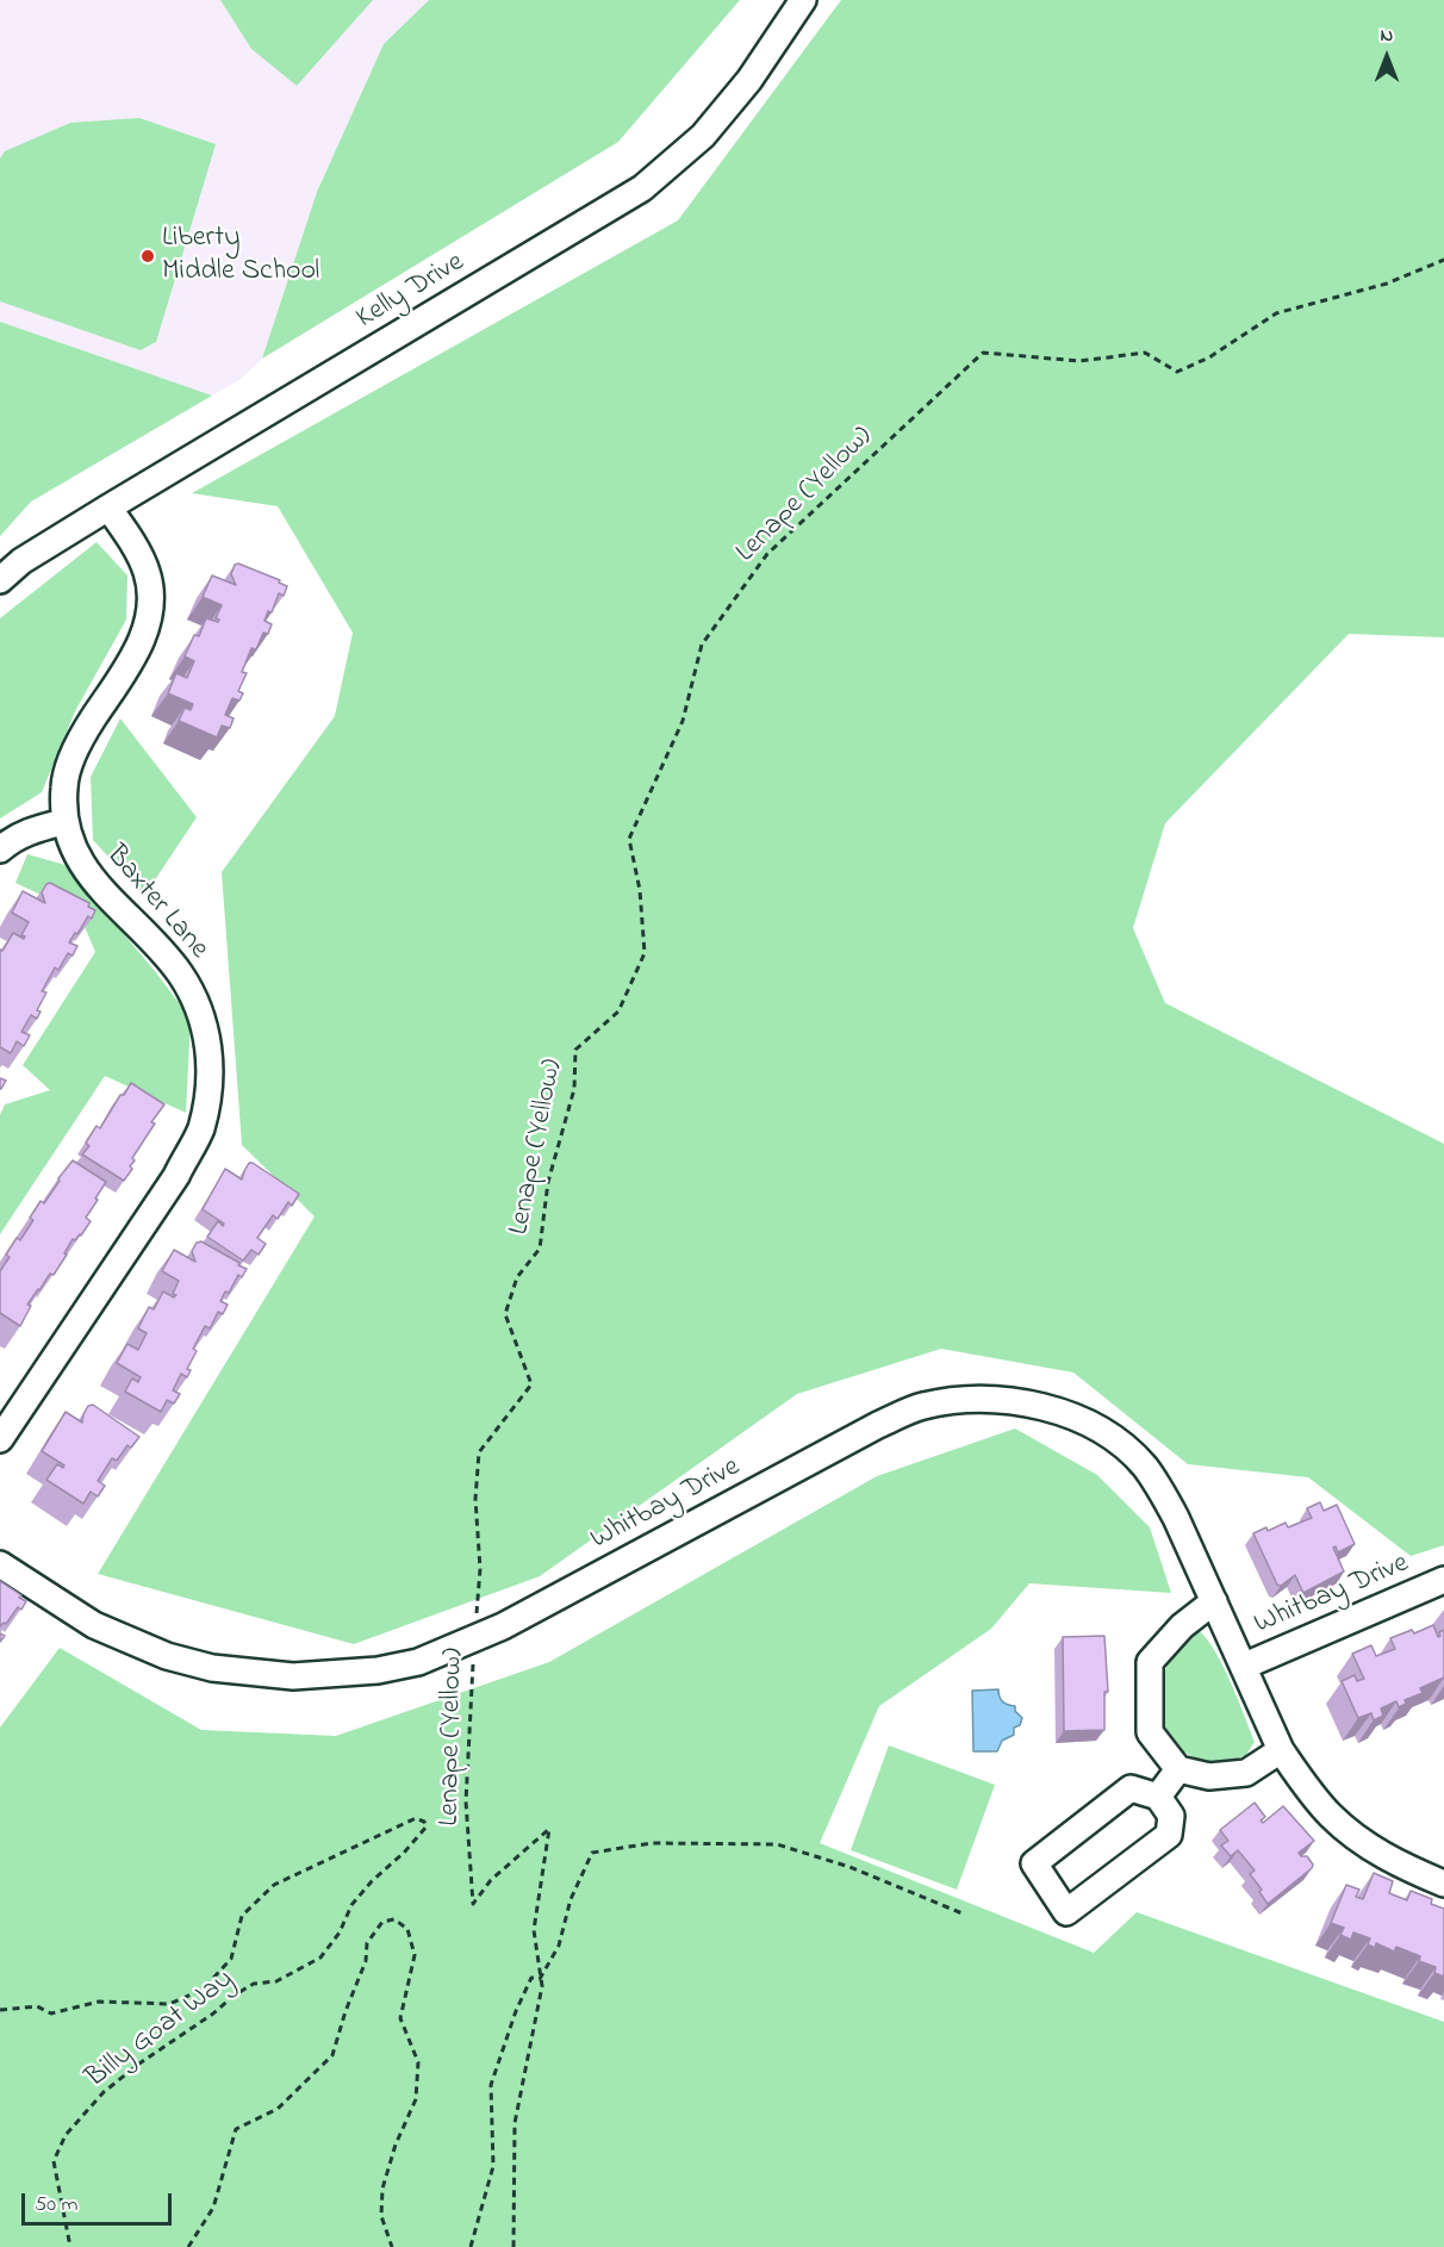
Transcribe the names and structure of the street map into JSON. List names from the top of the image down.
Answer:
{
  "streets": {
    "street": ["Kelly Drive", "Baxter Lane", "Whitbay Drive"],
    "path": ["Lenape (Yellow)", "Billy Goat Way"]
  },
  "crossings": [
    ["Kelly Drive", "Baxter Lane"],
    ["Lenape (Yellow)", "Whitbay Drive"]
  ],
  "places": ["Liberty Middle School"],
  "scale_bar": "50 m",
  "north": "top"
}
